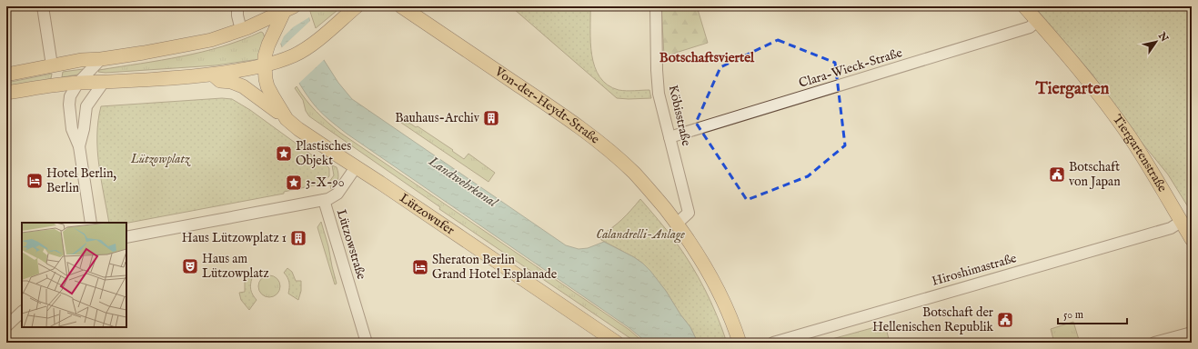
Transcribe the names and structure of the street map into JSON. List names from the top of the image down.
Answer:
{
  "streets": {
    "main road": ["Von-der-Heydt-Straße", "Tiergartenstraße", "Lützowufer"],
    "street": [
      "Clara-Wieck-Straße",
      "Köbisstraße",
      "Lützowstraße",
      "Hiroshimastraße"
    ]
  },
  "crossings": [
    ["Clara-Wieck-Straße", "Köbisstraße"],
    ["Clara-Wieck-Straße", "Tiergartenstraße"],
    ["Von-der-Heydt-Straße", "Köbisstraße"],
    ["Tiergartenstraße", "Hiroshimastraße"],
    ["Lützowufer", "Lützowstraße"]
  ],
  "districts": ["Botschaftsviertel", "Tiergarten"],
  "water": ["Landwehrkanal"],
  "parks": ["Lützowplatz", "Calandrelli-Anlage"],
  "places": {
    "building": ["Bauhaus-Archiv", "Haus Lützowplatz 1"],
    "place": ["Plastisches Objekt", "3-X-90"],
    "public building": ["Botschaft von Japan", "Botschaft der Hellenischen Republik"],
    "hotel": ["Hotel Berlin, Berlin", "Sheraton Berlin Grand Hotel Esplanade"],
    "theatre": ["Haus am Lützowplatz"]
  },
  "scale_bar": "50 m",
  "north": "top right"
}
